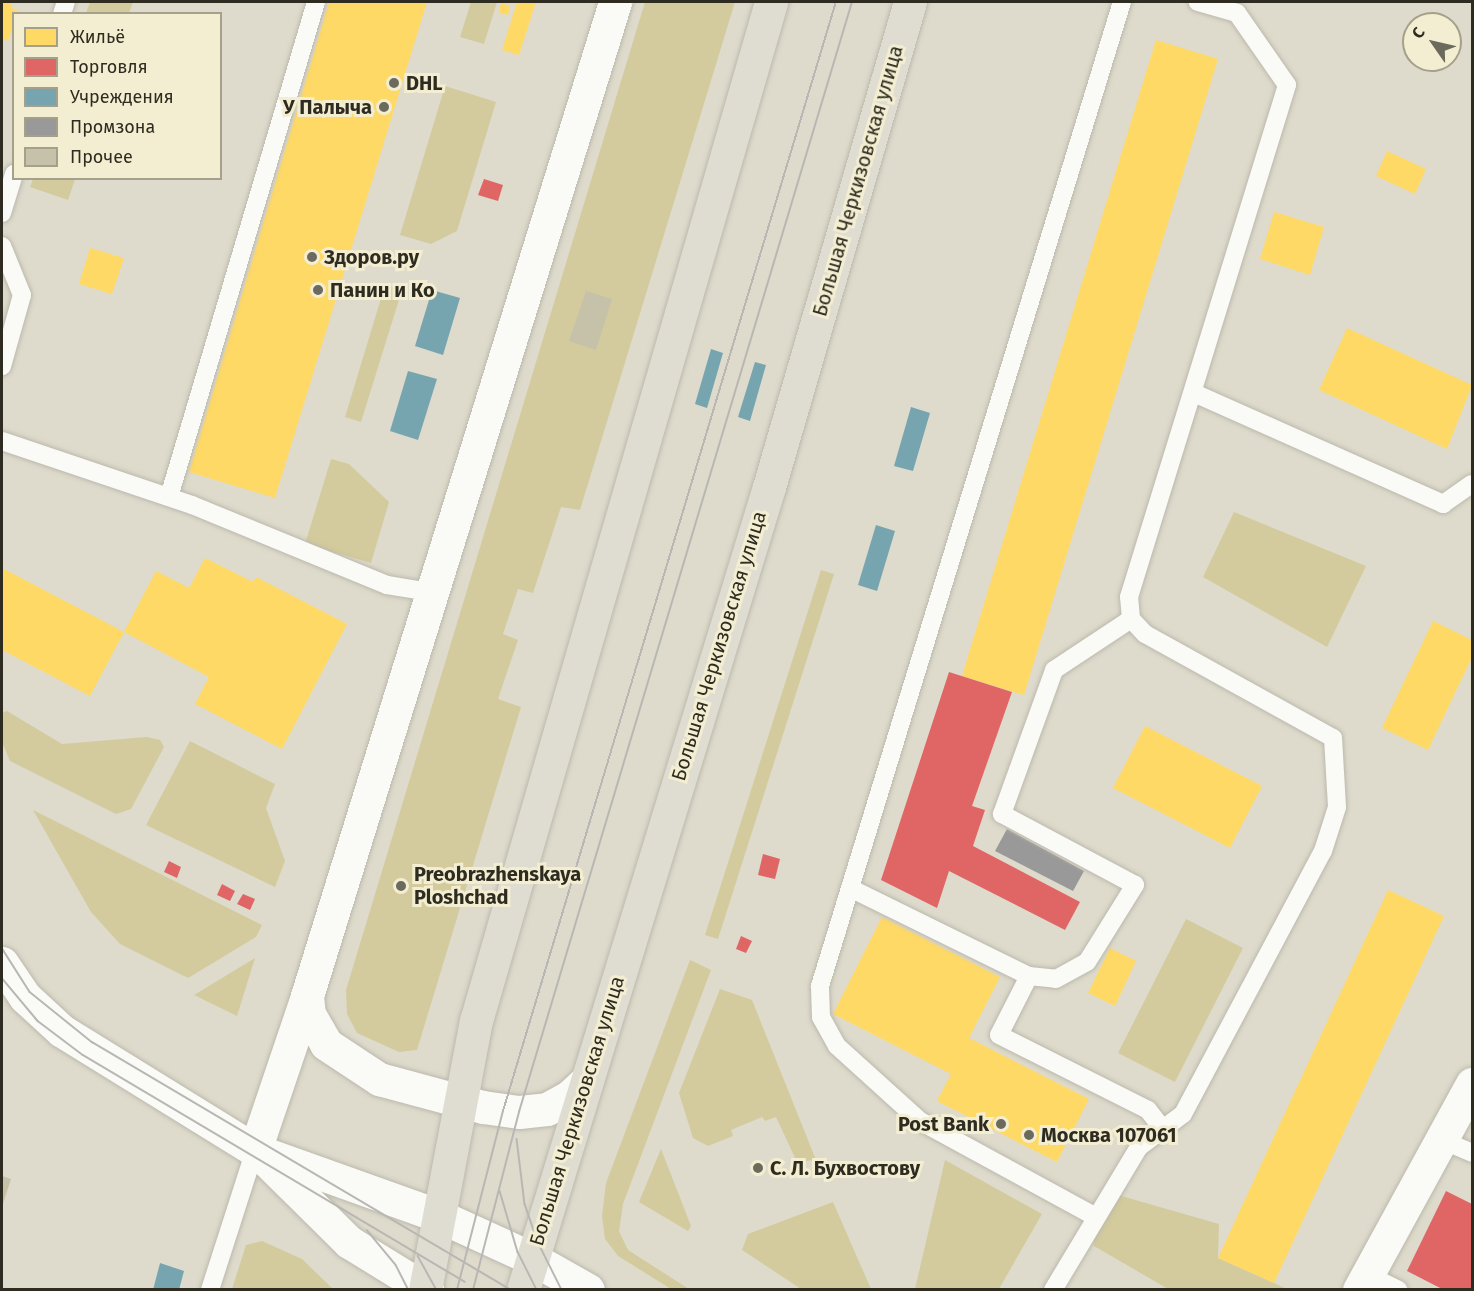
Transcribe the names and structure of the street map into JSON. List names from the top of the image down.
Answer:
{
  "streets": {
    "main road": ["Большая Черкизовская улица"]
  },
  "places": [
    "DHL",
    "У Палыча",
    "Здоров.ру",
    "Панин и Ко",
    "Preobrazhenskaya Ploshchad",
    "Post Bank",
    "Москва 107061",
    "С. Л. Бухвостову"
  ],
  "legend": [
    "Жильё",
    "Торговля",
    "Учреждения",
    "Промзона",
    "Прочее"
  ],
  "north": "top left"
}
